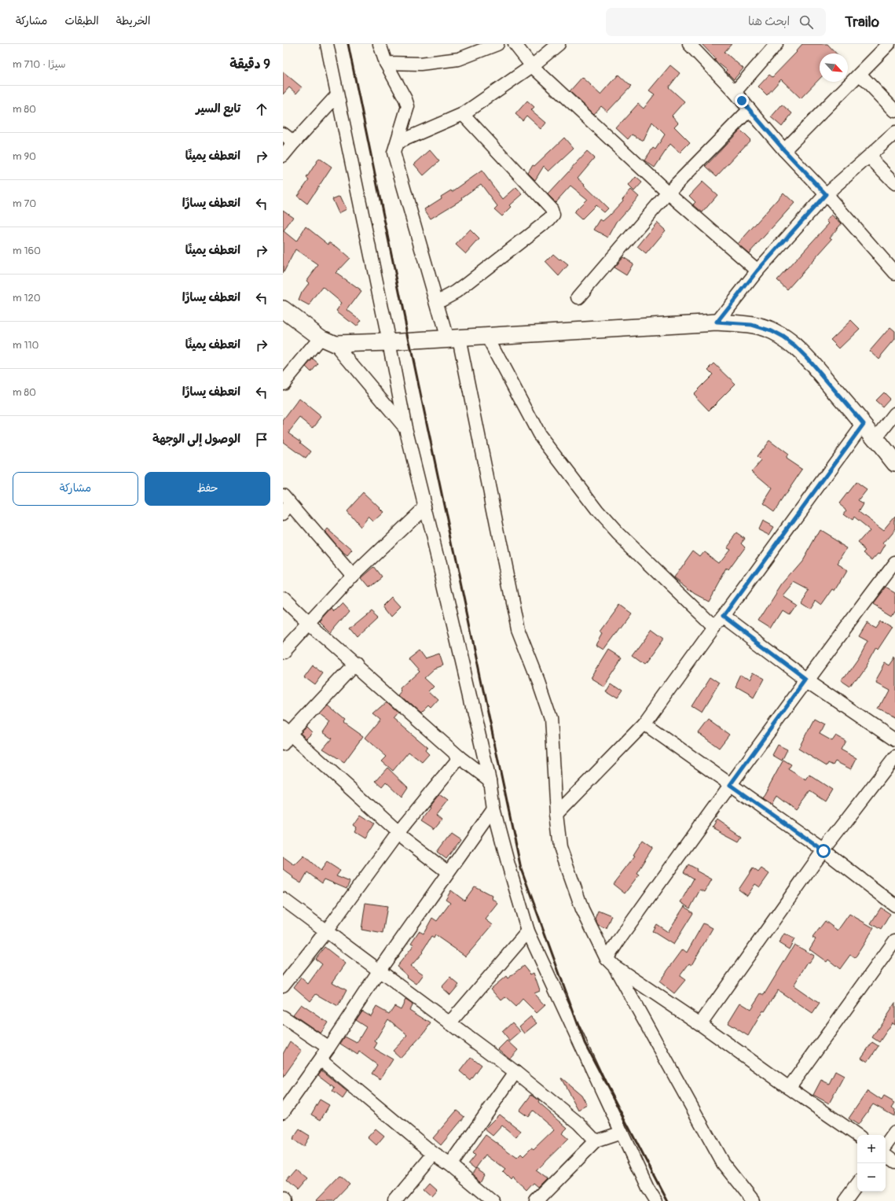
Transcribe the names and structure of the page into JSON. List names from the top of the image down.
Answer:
{
  "north": "bottom right",
  "page": {
    "header": "Trailo",
    "search": "ابحث هنا",
    "nav": ["الخريطة", "الطبقات", "مشاركة"],
    "heading": ["9 دقيقة", "سيرًا · 710 m"],
    "list": [
      ["تابع السير", "80 m"],
      ["انعطف يمينًا", "90 m"],
      ["انعطف يسارًا", "70 m"],
      ["انعطف يمينًا", "160 m"],
      ["انعطف يسارًا", "120 m"],
      ["انعطف يمينًا", "110 m"],
      ["انعطف يسارًا", "80 m"],
      "الوصول إلى الوجهة"
    ],
    "buttons": ["حفظ", "مشاركة"],
    "map_buttons": ["+", "−"]
  }
}
